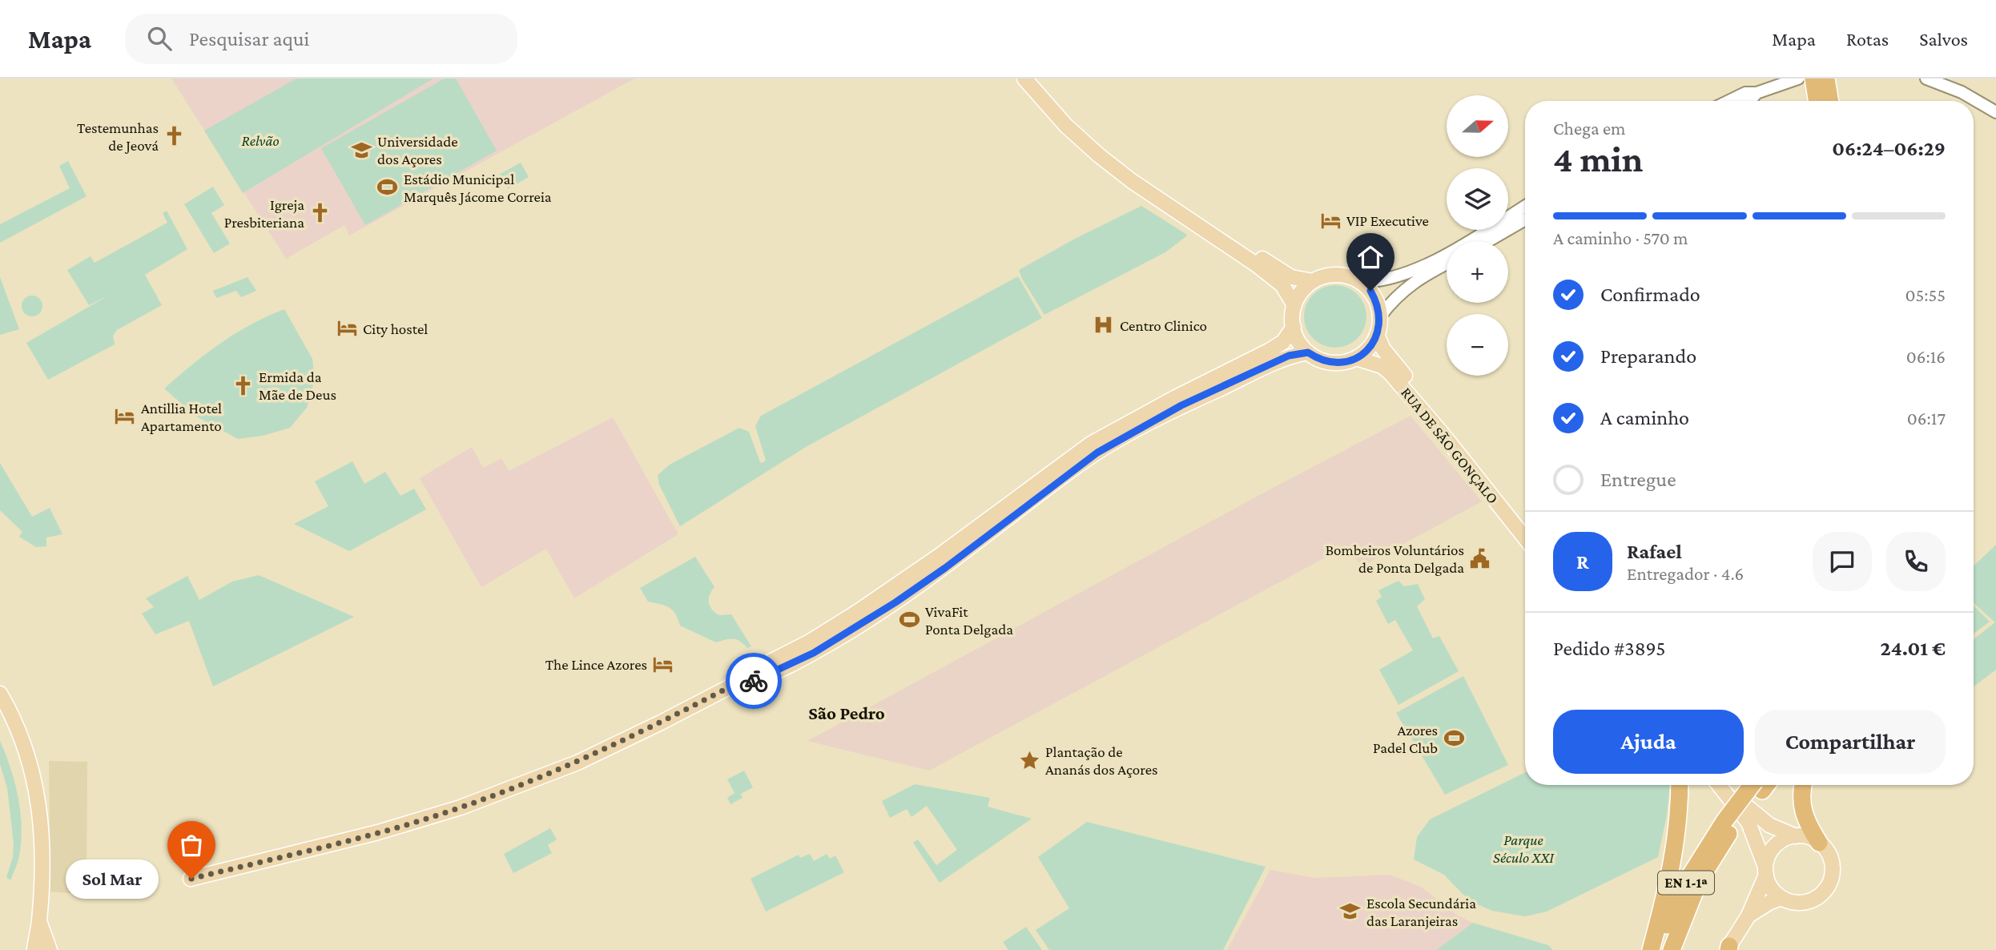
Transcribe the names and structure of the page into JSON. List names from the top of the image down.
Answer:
{
  "streets": {
    "highway": ["EN 1-1ª"],
    "main road": ["RUA DE SÃO GONÇALO"]
  },
  "districts": ["São Pedro"],
  "parks": ["Relvão", "Parque Século XXI"],
  "places": {
    "church": ["Testemunhas de Jeová", "Igreja Presbiteriana", "Ermida da Mãe de Deus"],
    "school or university": ["Universidade dos Açores", "Escola Secundária das Laranjeiras"],
    "sports": ["Estádio Municipal Marquês Jácome Correia", "VivaFit Ponta Delgada", "Azores Padel Club"],
    "hotel": [
      "VIP Executive",
      "City hostel",
      "Antillia Hotel Apartamento",
      "The Lince Azores"
    ],
    "hospital": ["Centro Clinico"],
    "public building": ["Bombeiros Voluntários de Ponta Delgada"],
    "place": ["Plantação de Ananás dos Açores"],
    "other": ["Sol Mar"]
  },
  "north": "right",
  "page": {
    "header": "Mapa",
    "search": "Pesquisar aqui",
    "nav": ["Mapa", "Rotas", "Salvos"],
    "map_buttons": ["+", "−"],
    "heading": ["4 min", "Chega em", "06:24–06:29"],
    "panel": [
      "Rafael",
      "Entregador · 4.6",
      "Pedido #3895",
      "24.01 €"
    ],
    "bar": "A caminho · 570 m",
    "list": [
      ["Confirmado", "05:55"],
      ["Preparando", "06:16"],
      ["A caminho", "06:17"],
      "Entregue"
    ],
    "round": "R",
    "buttons": ["Ajuda", "Compartilhar"],
    "bubble": "Sol Mar"
  }
}
